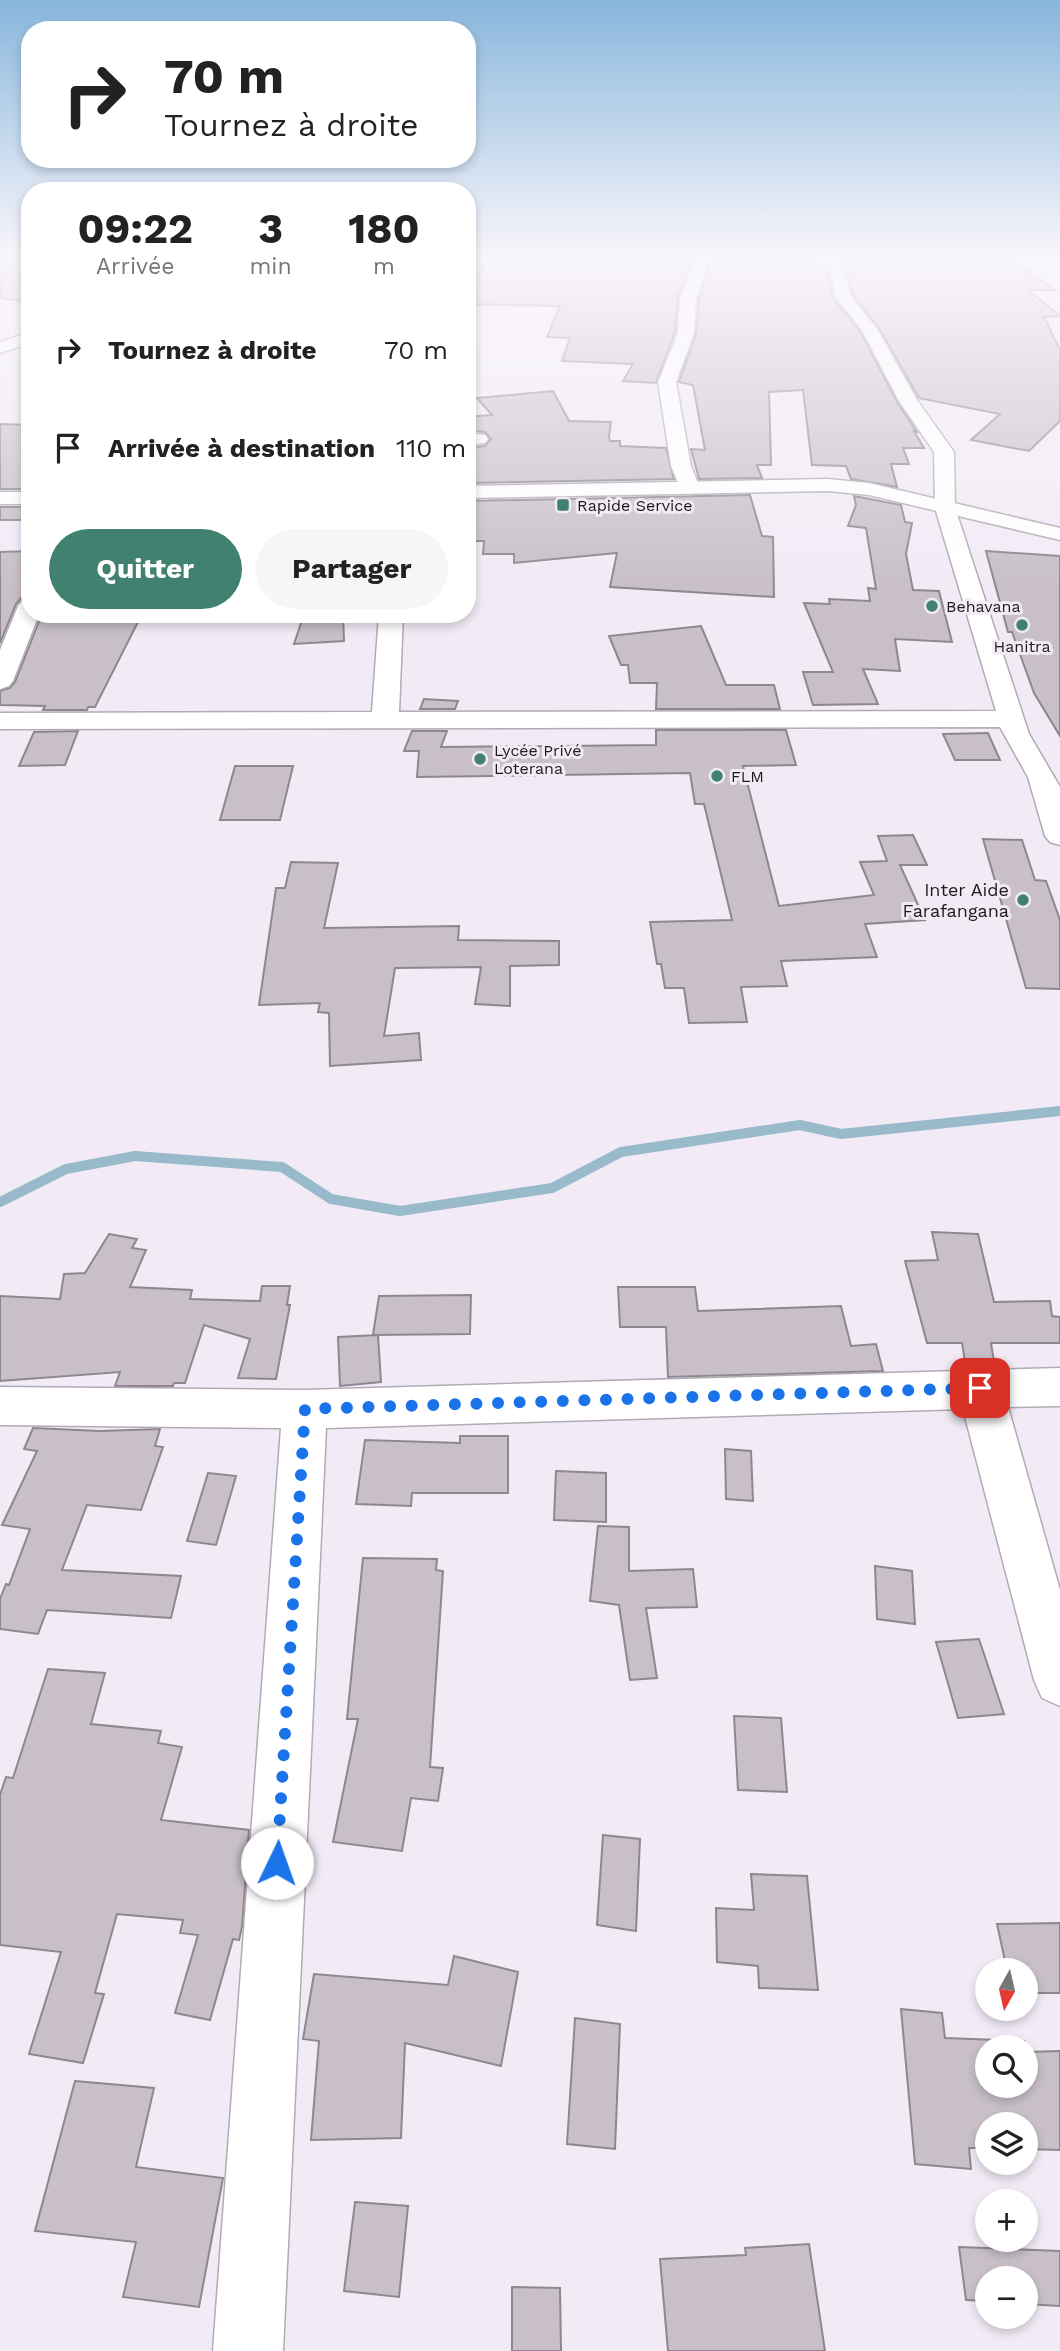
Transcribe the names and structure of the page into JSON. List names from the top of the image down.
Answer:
{
  "places": {
    "transit": ["Rapide Service"],
    "other": [
      "Behavana",
      "Hanitra",
      "Lycée Privé Loterana",
      "FLM",
      "Inter Aide Farafangana"
    ]
  },
  "north": "bottom",
  "page": {
    "turn": ["70 m", "Tournez à droite"],
    "eta": [
      "09:22",
      "Arrivée",
      "3",
      "min",
      "180",
      "m"
    ],
    "list": [
      {
        "name": "Tournez à droite",
        "value": "70 m"
      },
      {
        "name": "Arrivée à destination",
        "value": "110 m"
      }
    ],
    "buttons": ["Quitter", "Partager"],
    "map_buttons": ["+", "−"]
  }
}
